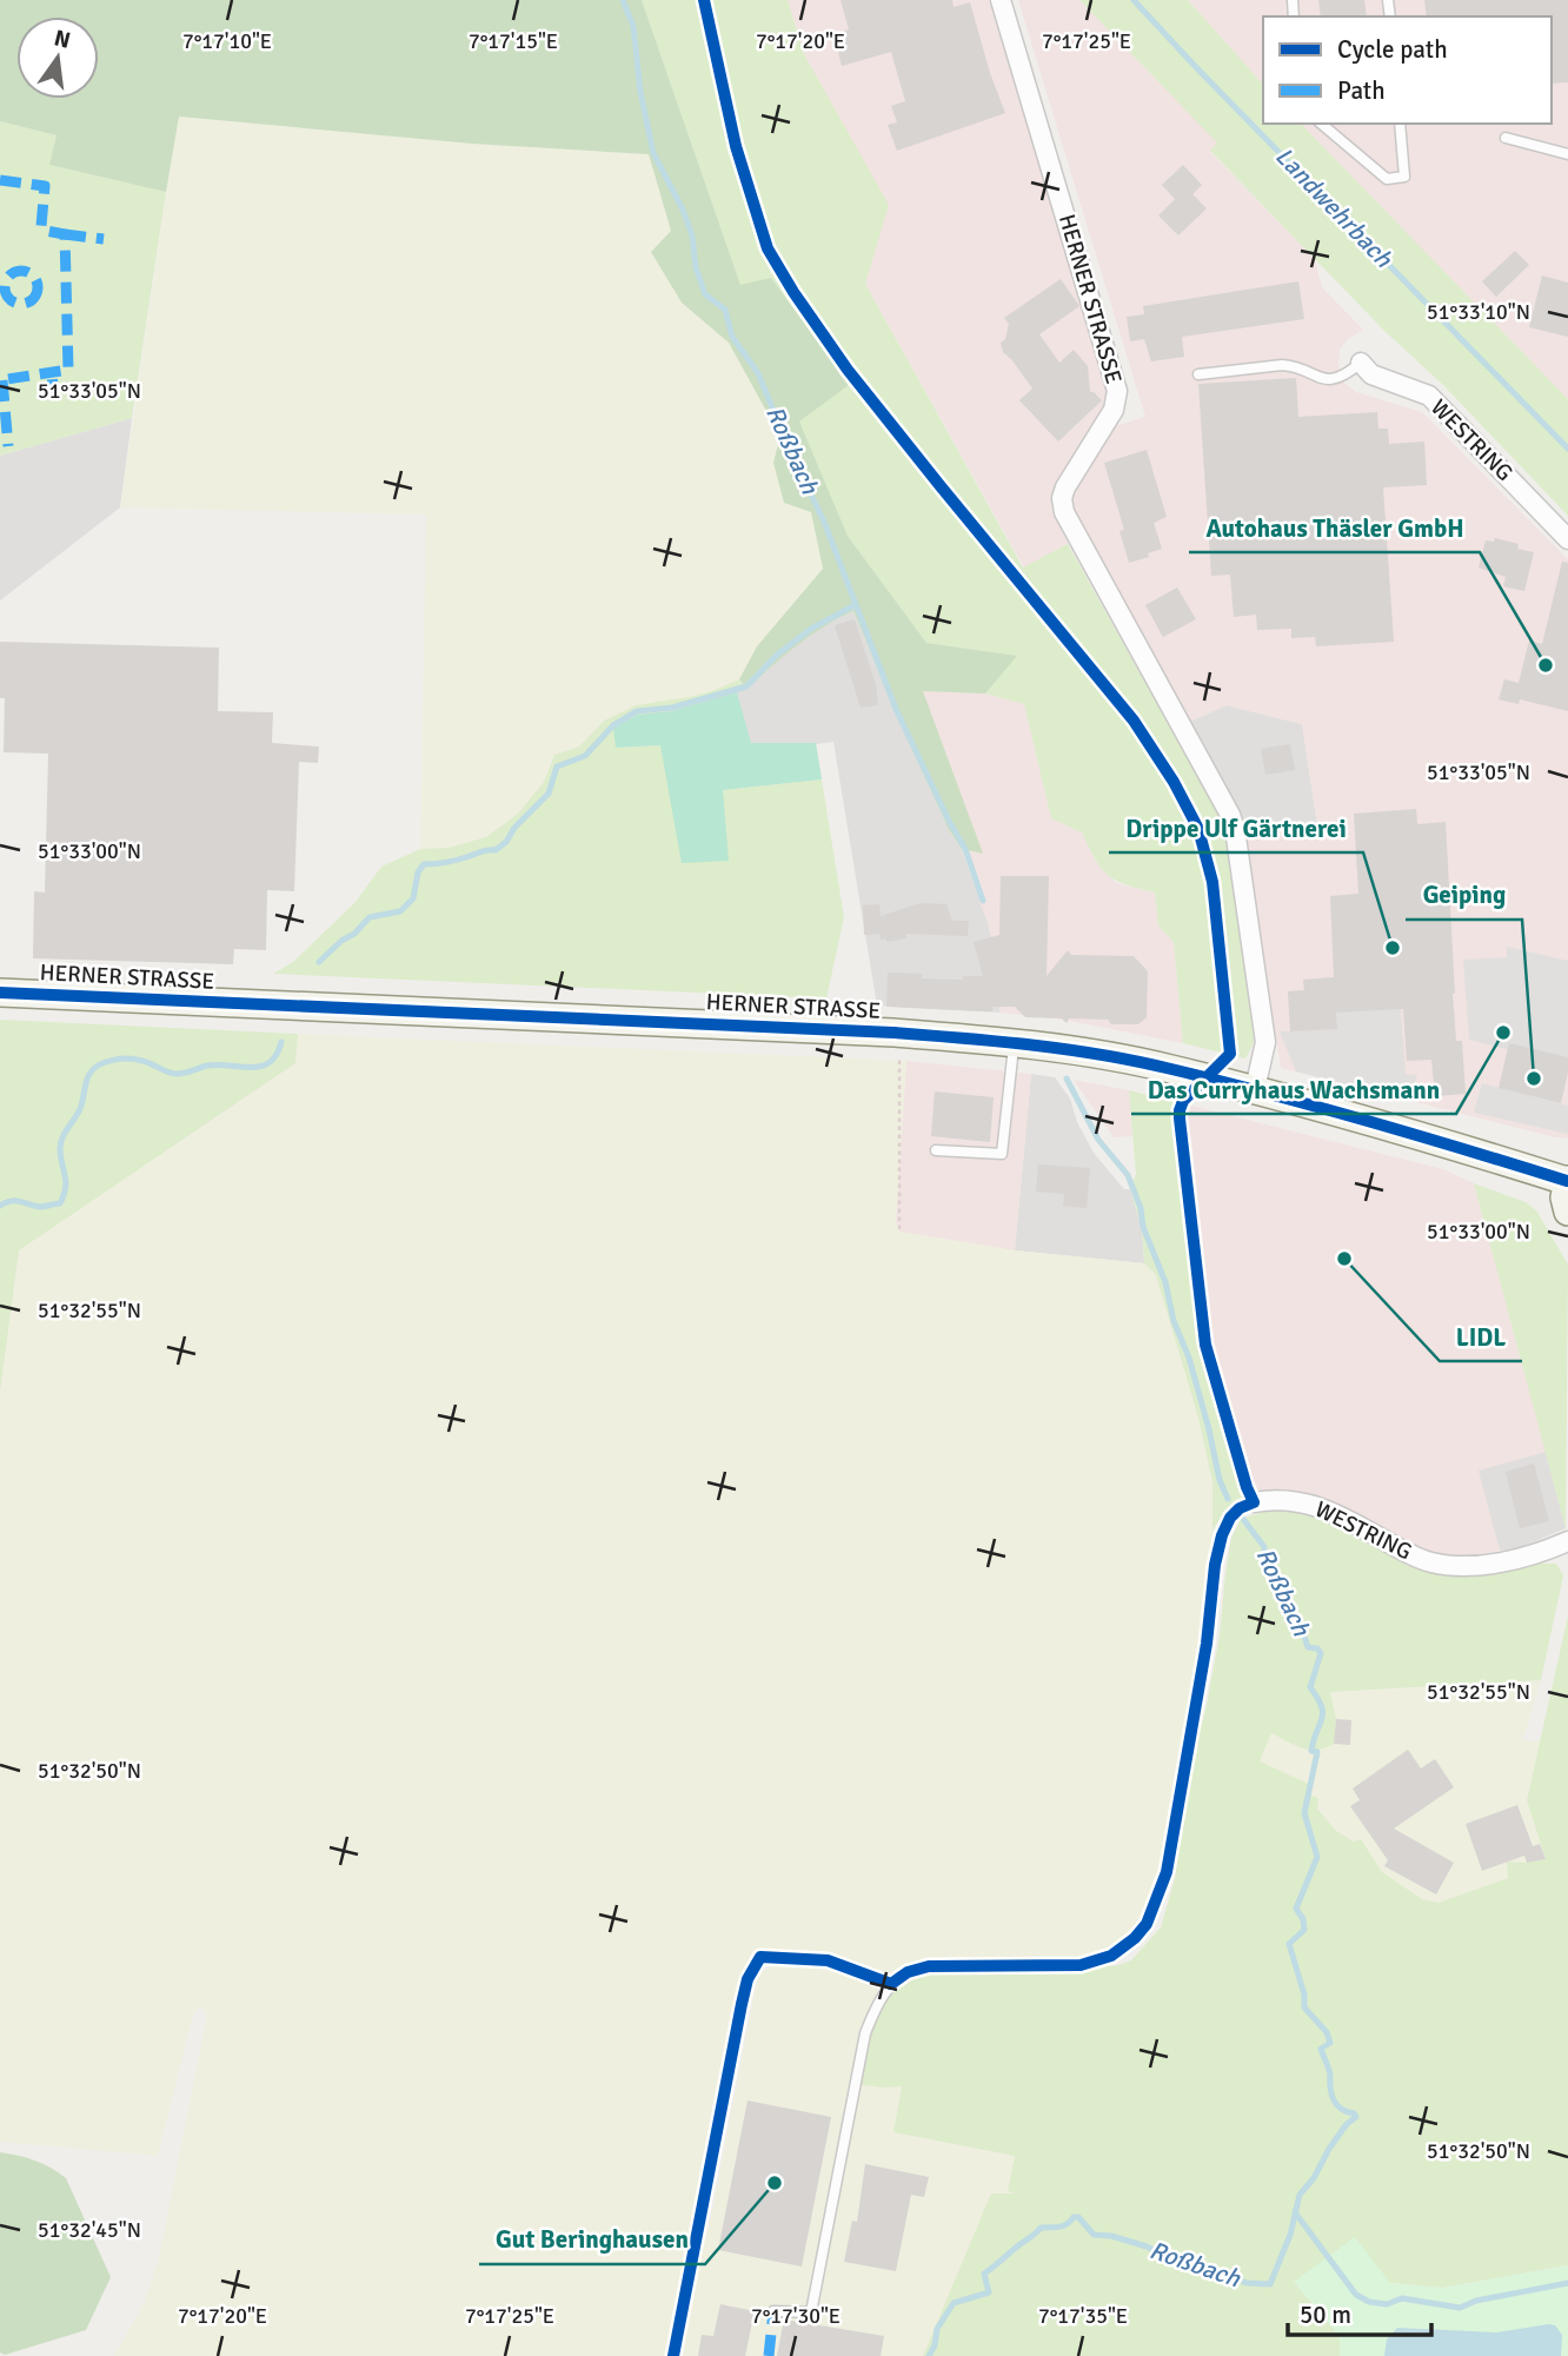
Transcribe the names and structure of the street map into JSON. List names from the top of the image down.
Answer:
{
  "streets": {
    "main road": ["HERNER STRASSE"],
    "street": ["WESTRING"]
  },
  "water": ["Landwehrbach", "Roßbach"],
  "places": [
    "Autohaus Thäsler GmbH",
    "Drippe Ulf Gärtnerei",
    "Das Curryhaus Wachsmann",
    "Geiping",
    "LIDL",
    "Gut Beringhausen"
  ],
  "legend": ["Cycle path", "Path"],
  "scale_bar": "50 m",
  "north": "top",
  "coordinates": [
    "7°17'15\"E",
    "7°17'20\"E",
    "7°17'25\"E",
    "7°17'10\"E",
    "51°33'10\"N",
    "51°33'05\"N",
    "51°33'00\"N",
    "51°32'55\"N",
    "51°32'50\"N",
    "51°32'45\"N",
    "7°17'30\"E",
    "7°17'35\"E"
  ]
}
